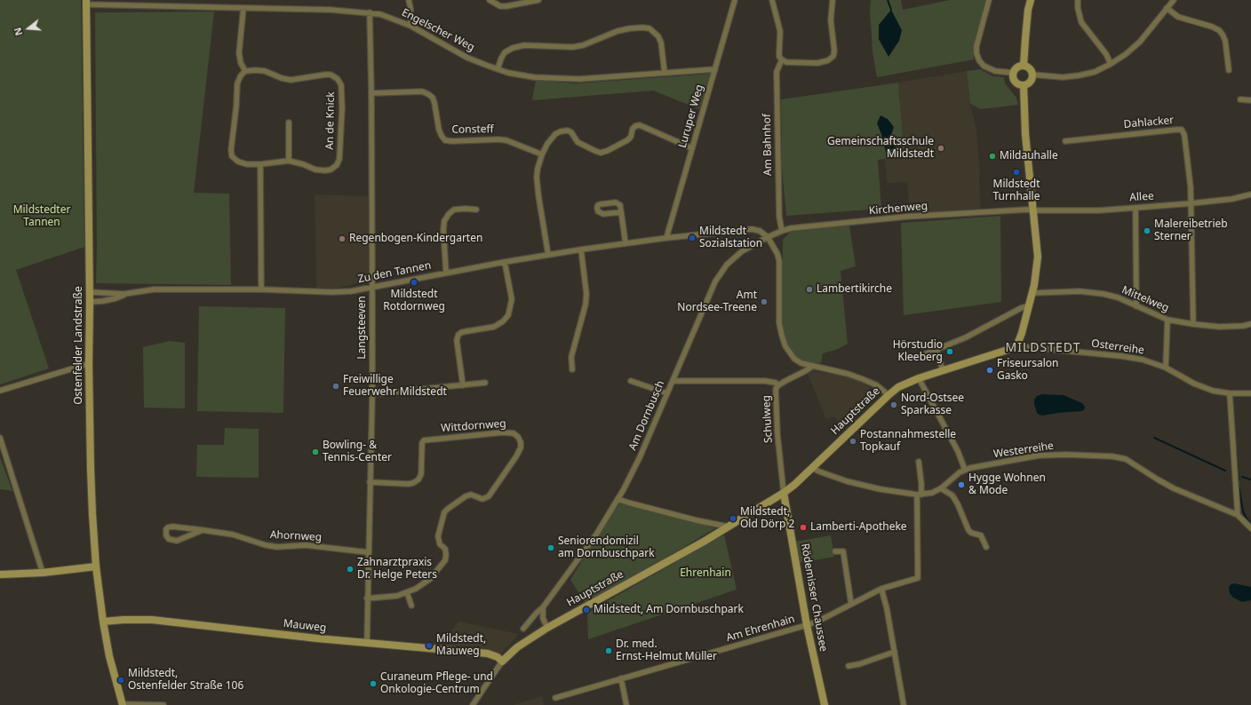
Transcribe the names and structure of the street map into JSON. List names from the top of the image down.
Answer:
{
  "streets": {
    "street": [
      "Engelscher Weg",
      "Luruper Weg",
      "An de Knick",
      "Dahlacker",
      "Consteff",
      "Am Bahnhof",
      "Allee",
      "Kirchenweg",
      "Zu den Tannen",
      "Mittelweg",
      "Langsteeven",
      "Ostenfelder Landstraße",
      "Osterreihe",
      "Hauptstraße",
      "Am Dornbusch",
      "Schulweg",
      "Wittdornweg",
      "Westerreihe",
      "Ahornweg",
      "Rödemisser Chaussee",
      "Mauweg",
      "Am Ehrenhain"
    ]
  },
  "crossings": [
    ["Engelscher Weg", "Luruper Weg"],
    ["Engelscher Weg", "Langsteeven"],
    ["Engelscher Weg", "Ostenfelder Landstraße"],
    ["Luruper Weg", "Zu den Tannen"],
    ["Dahlacker", "Allee"],
    ["Consteff", "Langsteeven"],
    ["Am Bahnhof", "Kirchenweg"],
    ["Allee", "Kirchenweg"],
    ["Kirchenweg", "Am Dornbusch"],
    ["Zu den Tannen", "Langsteeven"],
    ["Zu den Tannen", "Ostenfelder Landstraße"],
    ["Langsteeven", "Wittdornweg"],
    ["Langsteeven", "Ahornweg"],
    ["Langsteeven", "Mauweg"],
    ["Ostenfelder Landstraße", "Mauweg"],
    ["Osterreihe", "Hauptstraße"],
    ["Hauptstraße", "Schulweg"],
    ["Hauptstraße", "Westerreihe"],
    ["Hauptstraße", "Rödemisser Chaussee"],
    ["Hauptstraße", "Mauweg"],
    ["Schulweg", "Rödemisser Chaussee"],
    ["Westerreihe", "Am Ehrenhain"],
    ["Rödemisser Chaussee", "Am Ehrenhain"]
  ],
  "districts": ["MILDSTEDT"],
  "parks": ["Mildstedter Tannen", "Ehrenhain"],
  "places": [
    "Gemeinschaftsschule Mildstedt",
    "Mildauhalle",
    "Mildstedt Turnhalle",
    "Malereibetrieb Sterner",
    "Mildstedt Sozialstation",
    "Regenbogen-Kindergarten",
    "Mildstedt Rotdornweg",
    "Lambertikirche",
    "Amt Nordsee-Treene",
    "Hörstudio Kleeberg",
    "Friseursalon Gasko",
    "Freiwillige Feuerwehr Mildstedt",
    "Nord-Ostsee Sparkasse",
    "Postannahmestelle Topkauf",
    "Bowling- & Tennis-Center",
    "Hygge Wohnen & Mode",
    "Mildstedt, Old Dörp 2",
    "Lamberti-Apotheke",
    "Seniorendomizil am Dornbuschpark",
    "Zahnarztpraxis Dr. Helge Peters",
    "Mildstedt, Am Dornbuschpark",
    "Mildstedt, Mauweg",
    "Dr. med. Ernst-Helmut Müller",
    "Mildstedt, Ostenfelder Straße 106",
    "Curaneum Pflege- und Onkologie-Centrum"
  ],
  "north": "left"
}
